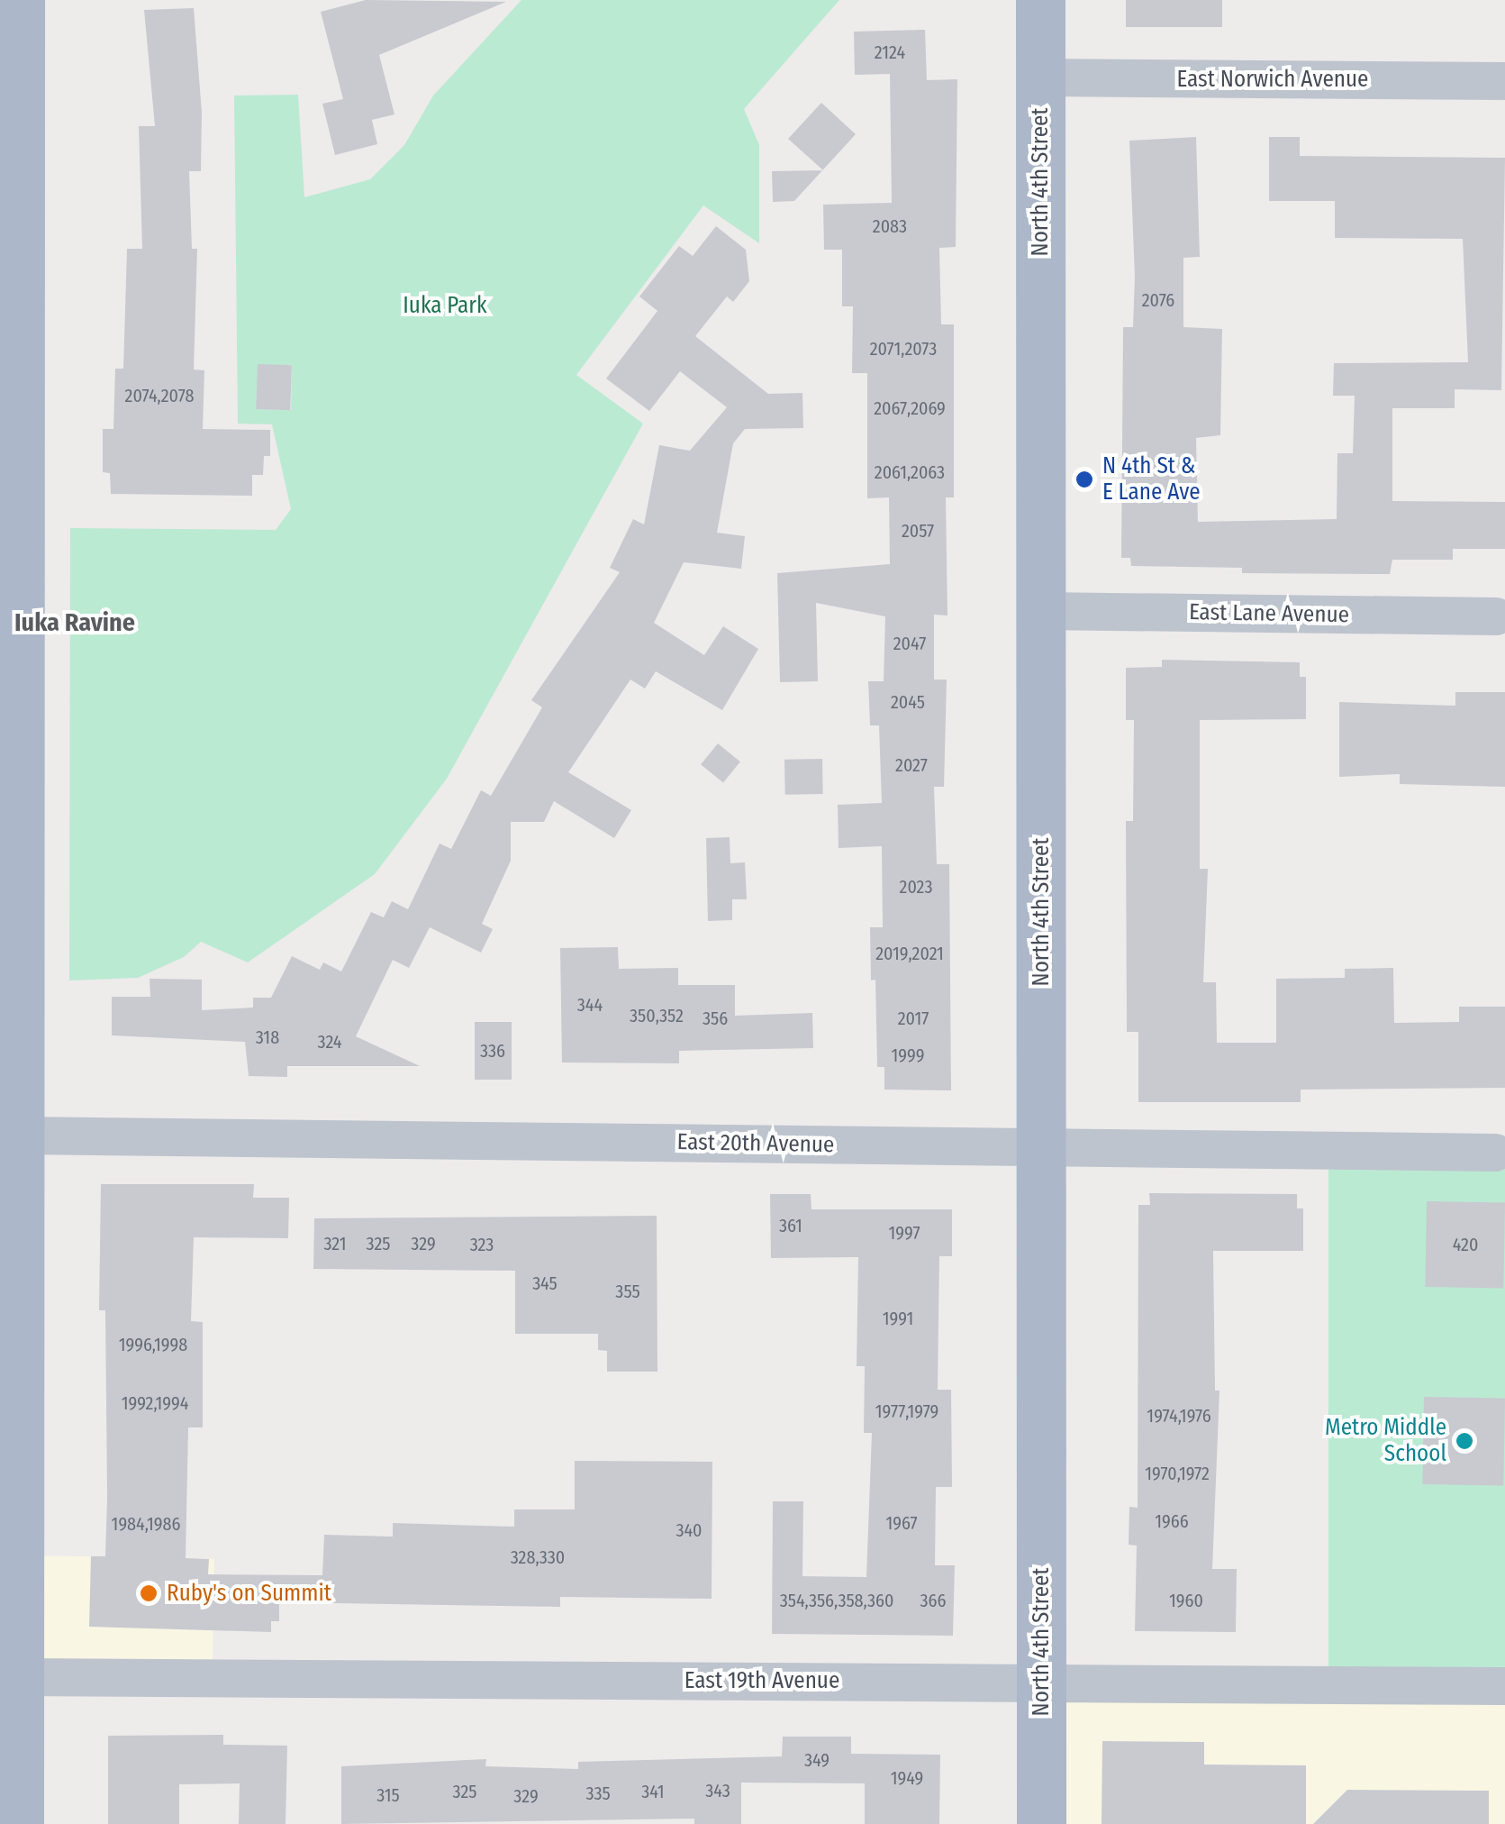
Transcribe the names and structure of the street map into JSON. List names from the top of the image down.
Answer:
{
  "streets": {
    "main road": ["North 4th Street"],
    "street": [
      "East Norwich Avenue",
      "East Lane Avenue",
      "East 20th Avenue",
      "East 19th Avenue"
    ]
  },
  "crossings": [
    ["East Norwich Avenue", "North 4th Street"],
    ["North 4th Street", "East Lane Avenue"],
    ["North 4th Street", "East 20th Avenue"],
    ["North 4th Street", "East 19th Avenue"]
  ],
  "districts": ["Iuka Ravine"],
  "parks": ["Iuka Park"],
  "places": ["N 4th St & E Lane Ave", "Metro Middle School", "Ruby's on Summit"],
  "house_numbers": [
    "2124",
    "2083",
    "2076",
    "2071,2073",
    "2074,2078",
    "2067,2069",
    "2061,2063",
    "2057",
    "2047",
    "2045",
    "2027",
    "2023",
    "2019,2021",
    "344",
    "350,352",
    "356",
    "2017",
    "318",
    "324",
    "336",
    "1999",
    "361",
    "1997",
    "321",
    "325",
    "329",
    "323",
    "420",
    "345",
    "355",
    "1991",
    "1996,1998",
    "1992,1994",
    "1977,1979",
    "1974,1976",
    "1970,1972",
    "1966",
    "1967",
    "1984,1986",
    "340",
    "328,330",
    "354,356,358,360",
    "366",
    "1960",
    "349",
    "1949",
    "343",
    "325",
    "341",
    "335",
    "315",
    "329"
  ]
}
